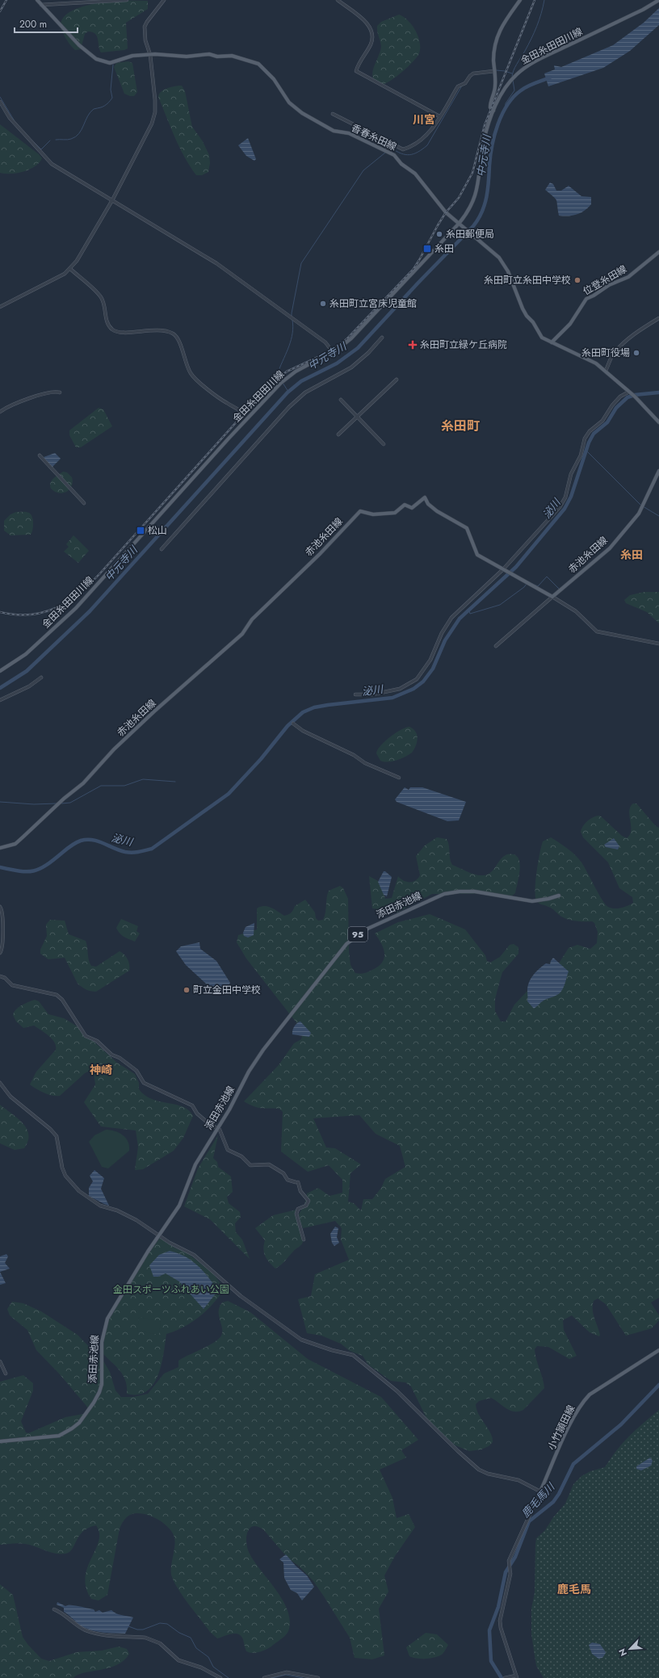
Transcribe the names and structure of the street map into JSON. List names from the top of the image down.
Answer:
{
  "streets": {
    "main road": [
      "金田糸田田川線",
      "香春糸田線",
      "位登糸田線",
      "赤池糸田線",
      "添田赤池線",
      "95",
      "小竹頴田線"
    ]
  },
  "crossings": [
    ["金田糸田田川線", "香春糸田線"],
    ["香春糸田線", "位登糸田線"]
  ],
  "districts": [
    "川宮",
    "糸田町",
    "糸田",
    "神崎",
    "鹿毛馬"
  ],
  "water": ["中元寺川", "泌川", "鹿毛馬川"],
  "parks": ["金田スポーツふれあい公園"],
  "places": {
    "other": [
      "糸田郵便局",
      "糸田町立糸田中学校",
      "糸田町立宮床児童館",
      "糸田町役場",
      "町立金田中学校"
    ],
    "transit": ["糸田", "松山"],
    "health": ["糸田町立緑ケ丘病院"]
  },
  "scale_bar": "200 m",
  "north": "bottom left"
}
